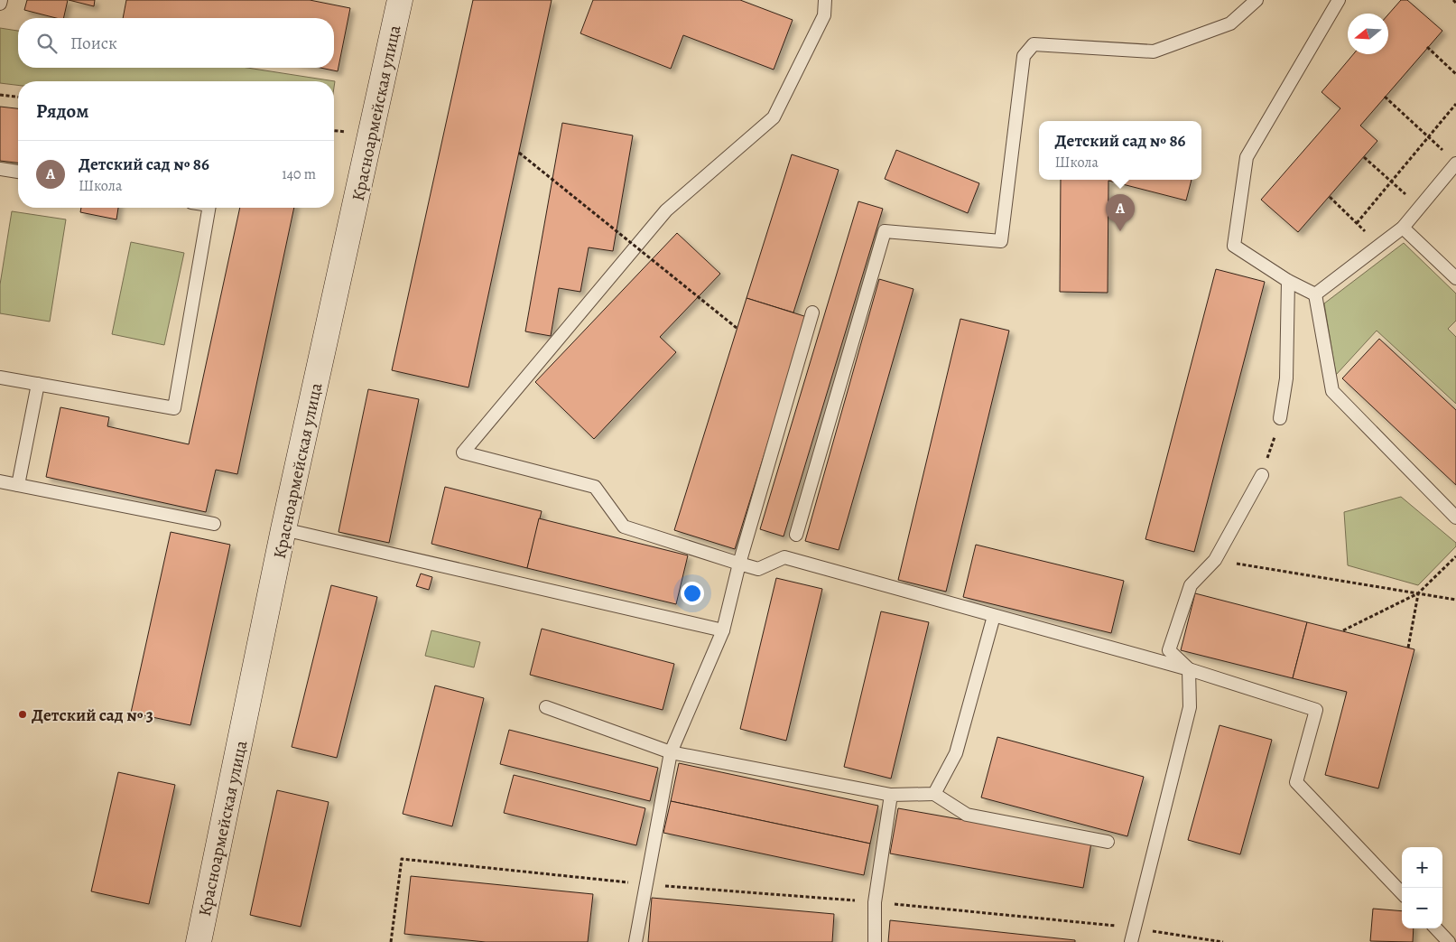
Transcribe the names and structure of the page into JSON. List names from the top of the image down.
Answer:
{
  "streets": {
    "street": ["Красноармейская улица"]
  },
  "places": ["Детский сад № 3"],
  "north": "left",
  "page": {
    "search": "Поиск",
    "heading": "Рядом",
    "popup": ["Детский сад № 86", "Школа"],
    "list": [
      {
        "mark": "A",
        "name": "Детский сад № 86",
        "note": "Школа",
        "value": "140 m"
      }
    ],
    "pins": "A",
    "map_buttons": ["+", "−"]
  }
}
